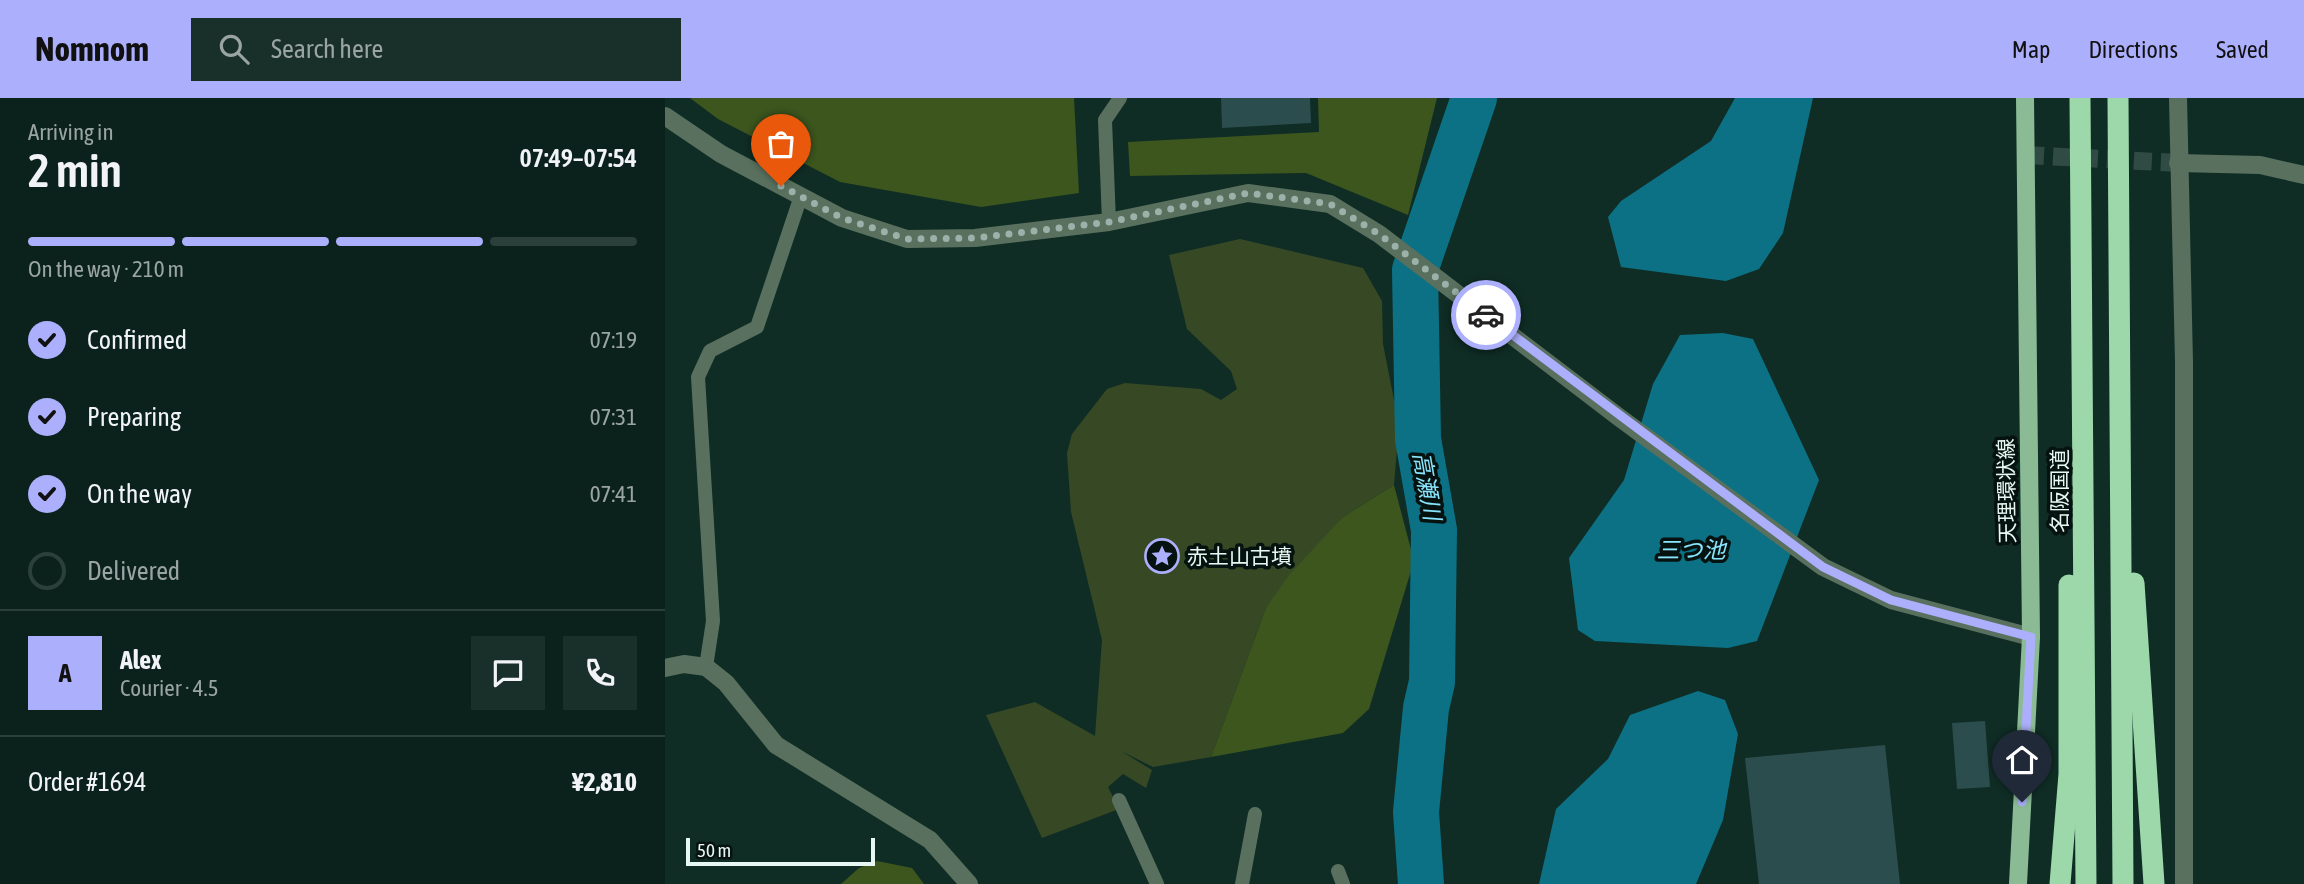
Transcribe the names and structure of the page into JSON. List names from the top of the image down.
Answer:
{
  "streets": {
    "highway": ["名阪国道"],
    "main road": ["天理環状線"]
  },
  "water": ["高瀬川", "三つ池"],
  "places": {
    "place": ["赤土山古墳"]
  },
  "scale_bar": "50 m",
  "page": {
    "header": "Nomnom",
    "search": "Search here",
    "nav": ["Map", "Directions", "Saved"],
    "heading": ["2 min", "Arriving in", "07:49–07:54"],
    "panel": [
      "Alex",
      "Courier · 4.5",
      "Order #1694",
      "¥2,810"
    ],
    "bar": "On the way · 210 m",
    "list": [
      ["Confirmed", "07:19"],
      ["Preparing", "07:31"],
      ["On the way", "07:41"],
      "Delivered"
    ],
    "round": "A",
    "scale": "50 m"
  }
}
